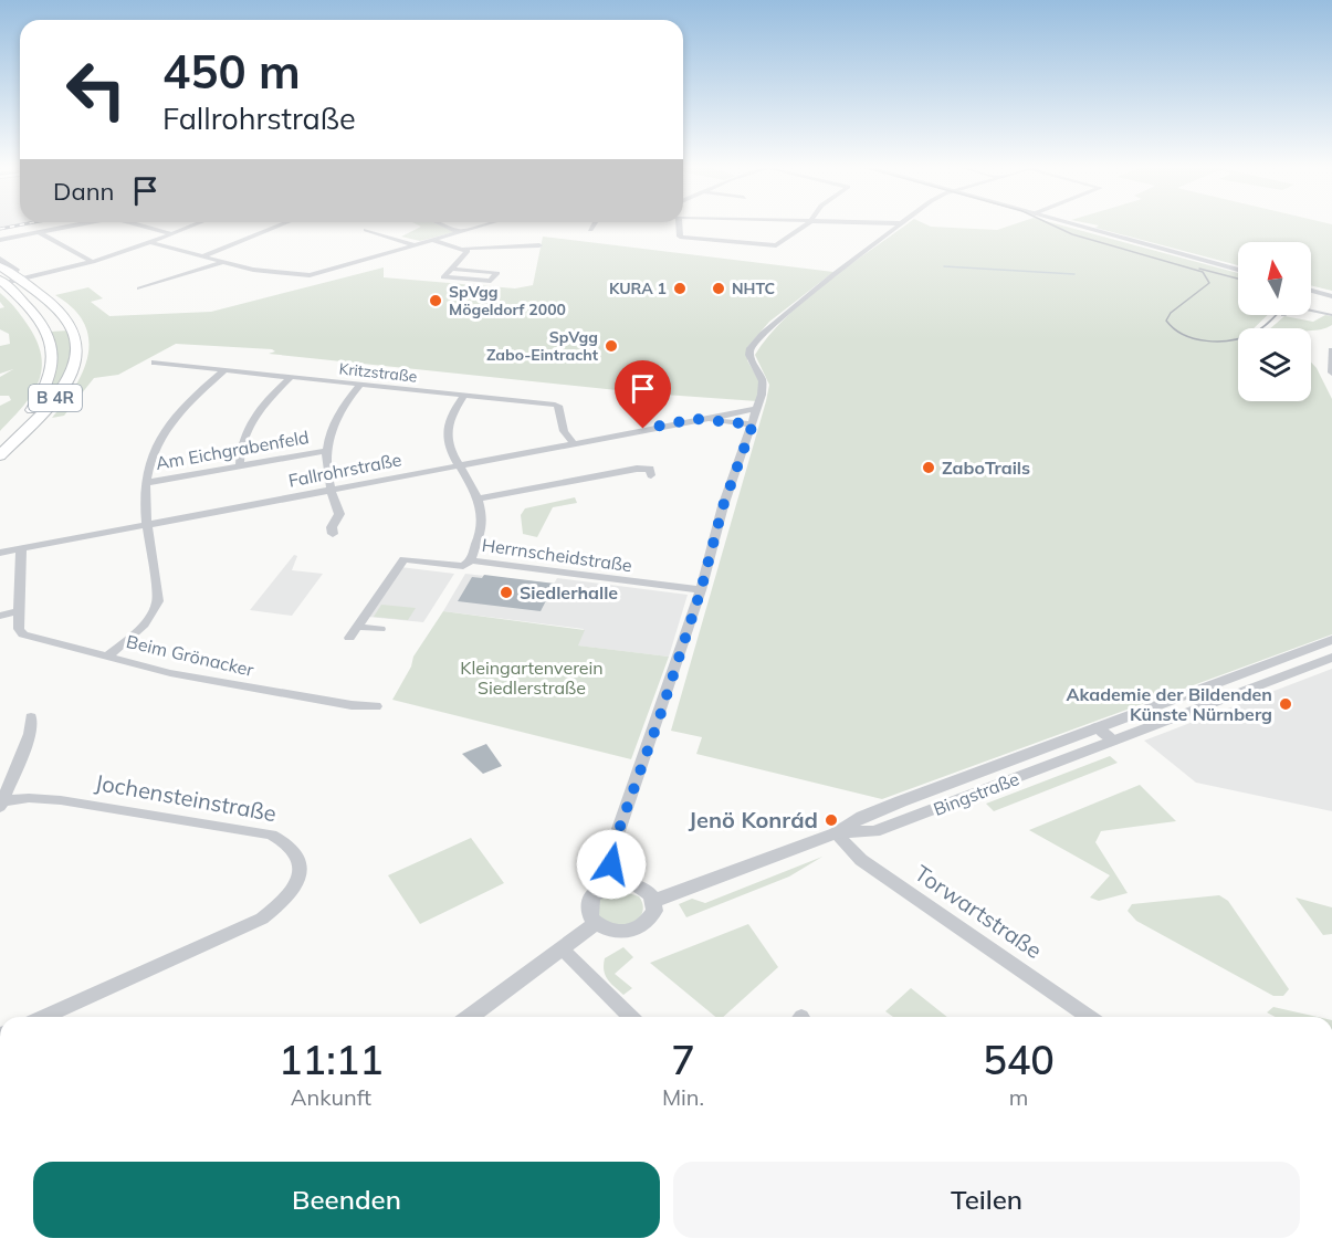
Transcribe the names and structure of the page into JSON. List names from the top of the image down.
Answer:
{
  "streets": {
    "main road": ["B 4R"],
    "street": [
      "Kritzstraße",
      "Am Eichgrabenfeld",
      "Fallrohrstraße",
      "Herrnscheidstraße",
      "Beim Grönacker",
      "Bingstraße",
      "Jochensteinstraße",
      "Torwartstraße"
    ]
  },
  "crossings": [
    ["Kritzstraße", "Fallrohrstraße"],
    ["Fallrohrstraße", "Beim Grönacker"],
    ["Bingstraße", "Torwartstraße"]
  ],
  "parks": ["Kleingartenverein Siedlerstraße"],
  "places": [
    "KURA 1",
    "NHTC",
    "SpVgg Mögeldorf 2000",
    "SpVgg Zabo-Eintracht",
    "ZaboTrails",
    "Siedlerhalle",
    "Akademie der Bildenden Künste Nürnberg",
    "Jenö Konrád"
  ],
  "north": "top",
  "page": {
    "turn": ["450 m", "Fallrohrstraße"],
    "then": "Dann",
    "eta": [
      "11:11",
      "Ankunft",
      "7",
      "Min.",
      "540",
      "m"
    ],
    "buttons": ["Beenden", "Teilen"]
  }
}
